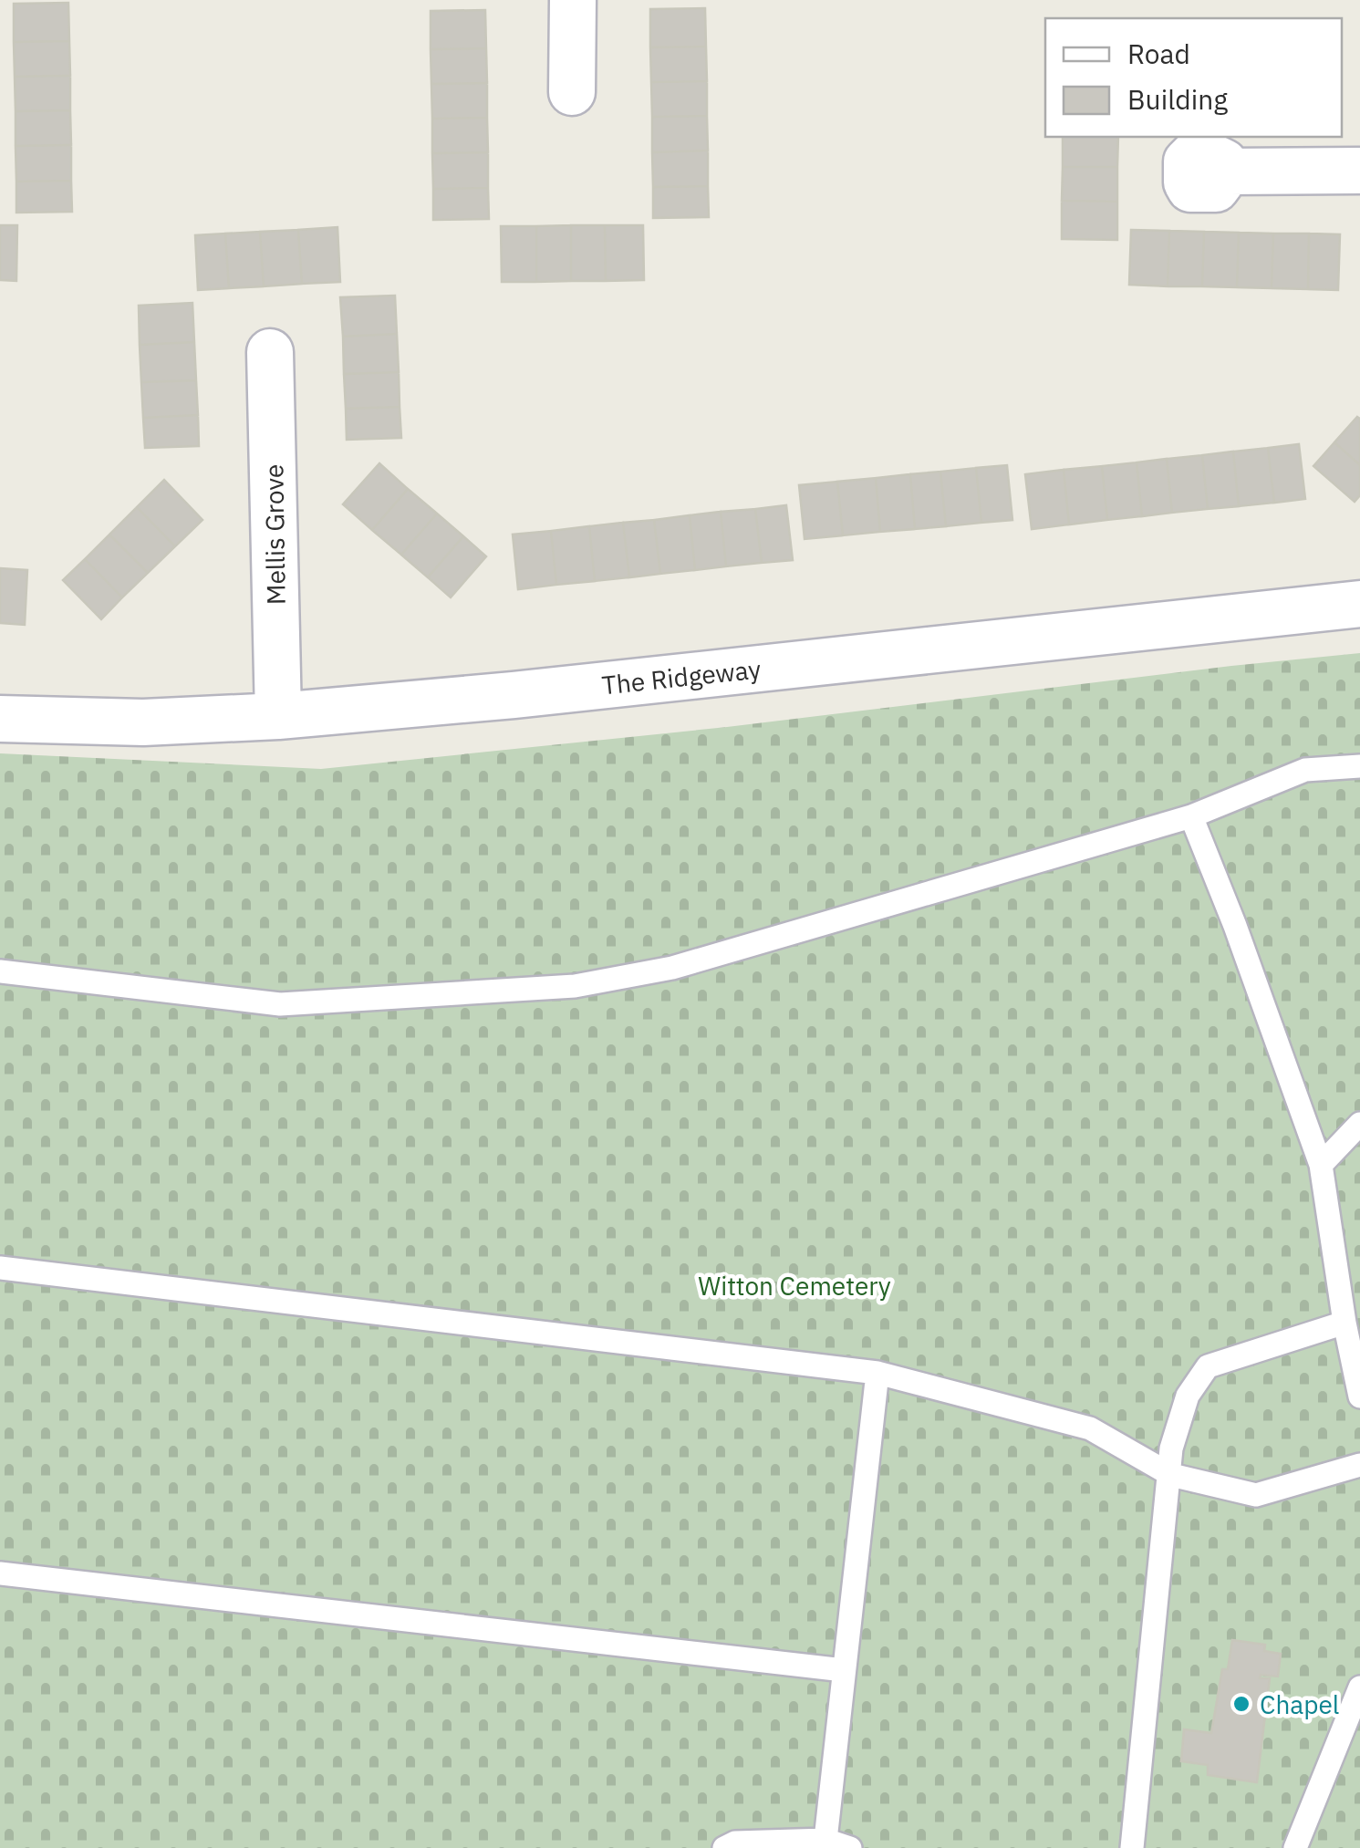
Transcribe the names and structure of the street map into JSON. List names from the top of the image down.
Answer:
{
  "streets": {
    "street": ["Mellis Grove", "The Ridgeway"]
  },
  "crossings": [
    ["Mellis Grove", "The Ridgeway"]
  ],
  "parks": ["Witton Cemetery"],
  "places": ["Chapel"],
  "legend": ["Road", "Building"]
}
